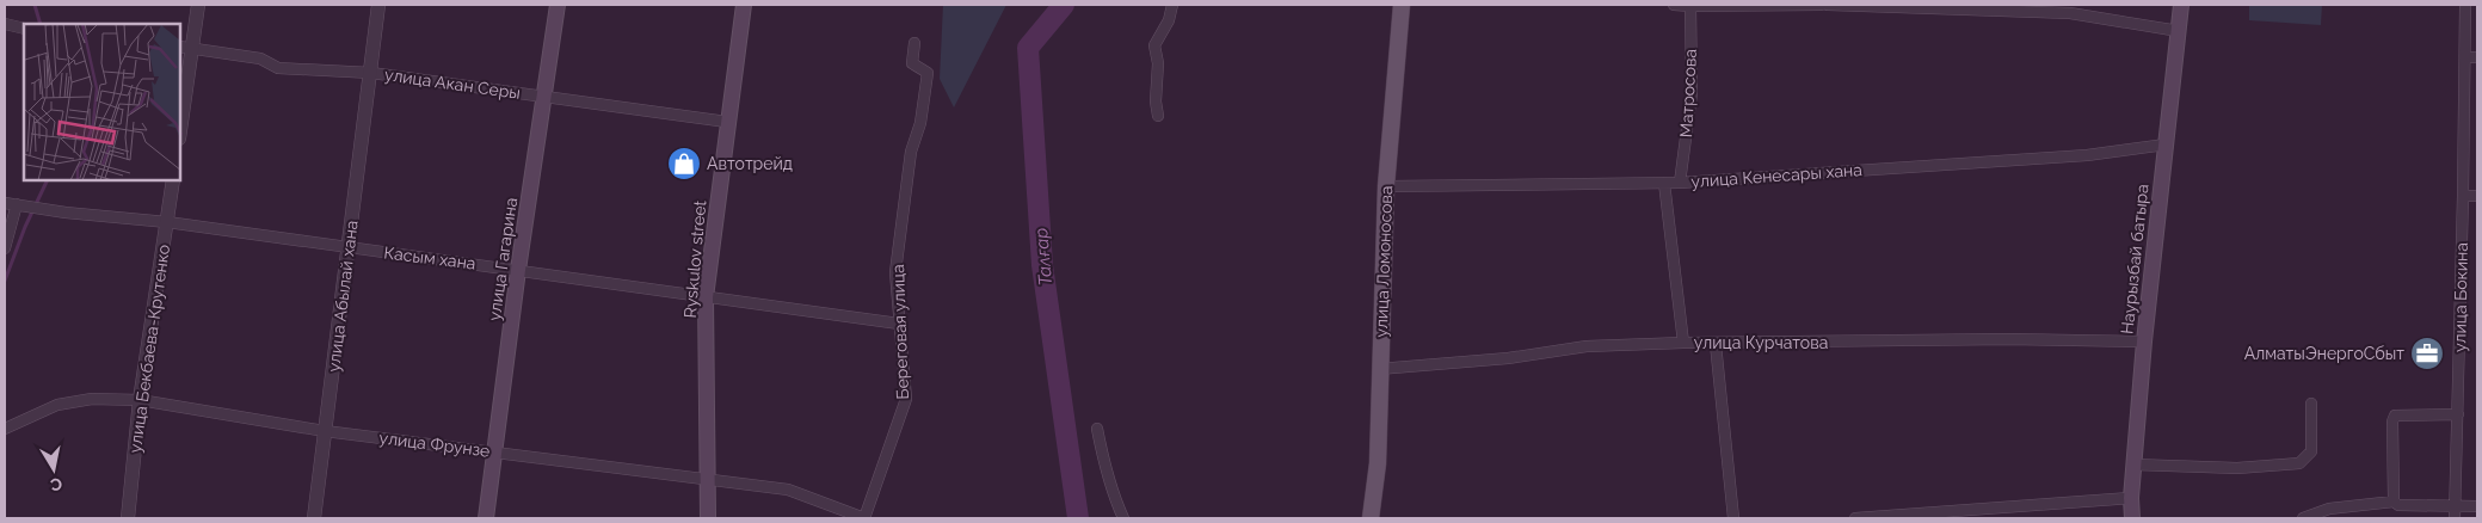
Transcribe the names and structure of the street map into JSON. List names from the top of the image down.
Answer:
{
  "streets": {
    "main road": [
      "улица Гагарина",
      "Ryskulov street",
      "Наурызбай батыра",
      "улица Ломоносова"
    ],
    "street": [
      "улица Акан Серы",
      "Матросова",
      "улица Кенесары хана",
      "Касым хана",
      "улица Абылай хана",
      "улица Бокина",
      "Береговая улица",
      "улица Курчатова",
      "улица Бекбаева-Крутенко",
      "улица Фрунзе"
    ]
  },
  "crossings": [
    ["улица Акан Серы", "улица Гагарина"],
    ["улица Акан Серы", "Ryskulov street"],
    ["улица Акан Серы", "улица Абылай хана"],
    ["Матросова", "улица Кенесары хана"],
    ["улица Кенесары хана", "Наурызбай батыра"],
    ["улица Кенесары хана", "улица Ломоносова"],
    ["Касым хана", "улица Гагарина"],
    ["Касым хана", "Ryskulov street"],
    ["Касым хана", "улица Абылай хана"],
    ["Касым хана", "Береговая улица"],
    ["Касым хана", "улица Бекбаева-Крутенко"],
    ["улица Гагарина", "улица Фрунзе"],
    ["Ryskulov street", "улица Фрунзе"],
    ["Наурызбай батыра", "улица Курчатова"],
    ["улица Ломоносова", "улица Курчатова"],
    ["улица Абылай хана", "улица Фрунзе"],
    ["Береговая улица", "улица Фрунзе"],
    ["улица Бекбаева-Крутенко", "улица Фрунзе"]
  ],
  "water": ["Талғар"],
  "places": {
    "shop": ["Автотрейд"],
    "office": ["АлматыЭнергоСбыт"]
  },
  "north": "bottom"
}
